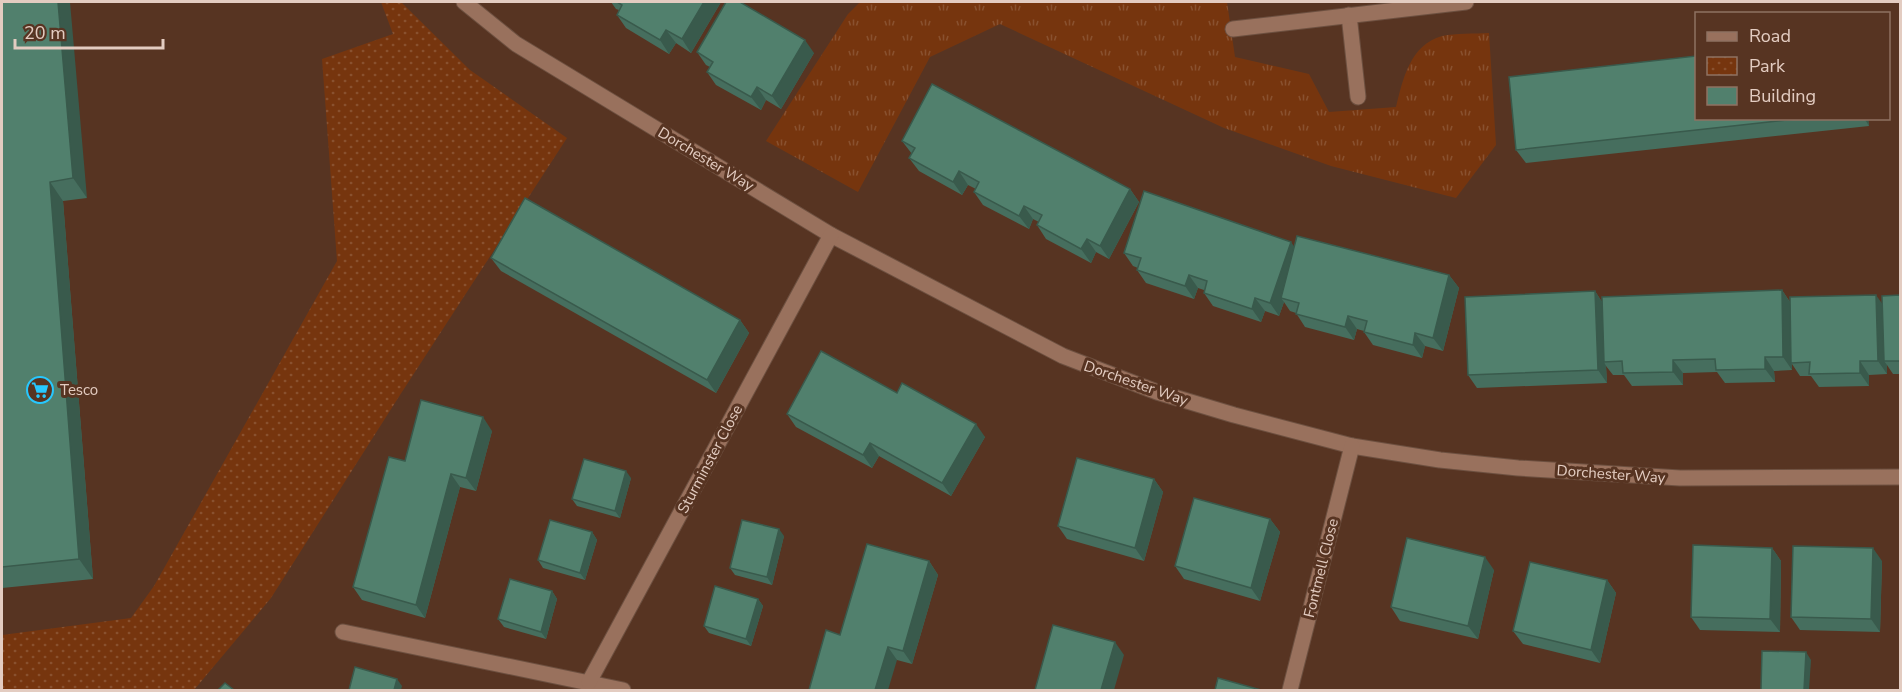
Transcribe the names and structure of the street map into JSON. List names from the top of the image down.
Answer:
{
  "streets": {
    "street": ["Dorchester Way", "Sturminster Close", "Fontmell Close"]
  },
  "crossings": [
    ["Dorchester Way", "Sturminster Close"],
    ["Dorchester Way", "Fontmell Close"]
  ],
  "places": {
    "supermarket": ["Tesco"]
  },
  "legend": ["Road", "Park", "Building"],
  "scale_bar": "20 m"
}
